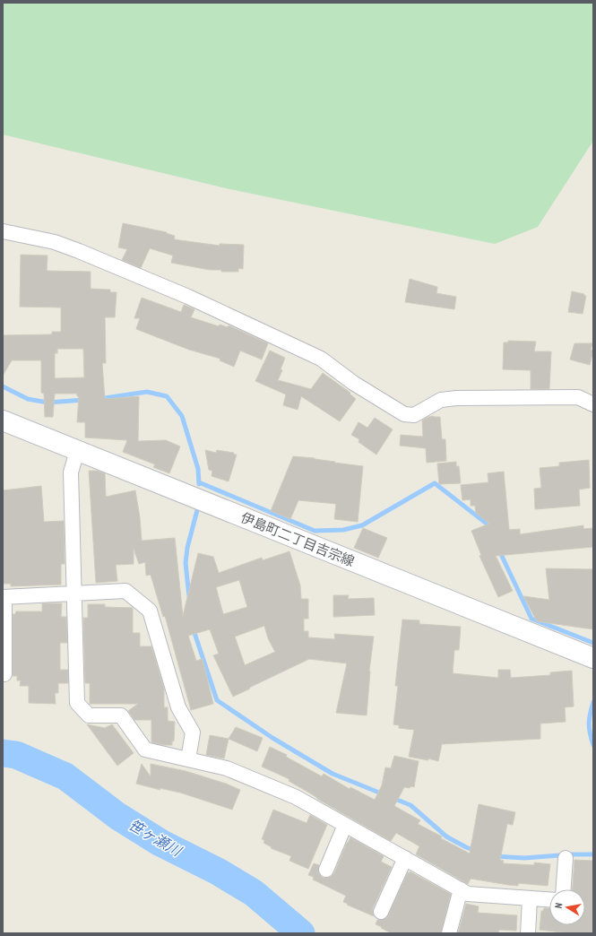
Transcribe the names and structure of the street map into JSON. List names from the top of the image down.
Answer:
{
  "streets": {
    "street": ["伊島町二丁目吉宗線"]
  },
  "water": ["笹ヶ瀬川"],
  "north": "left"
}
